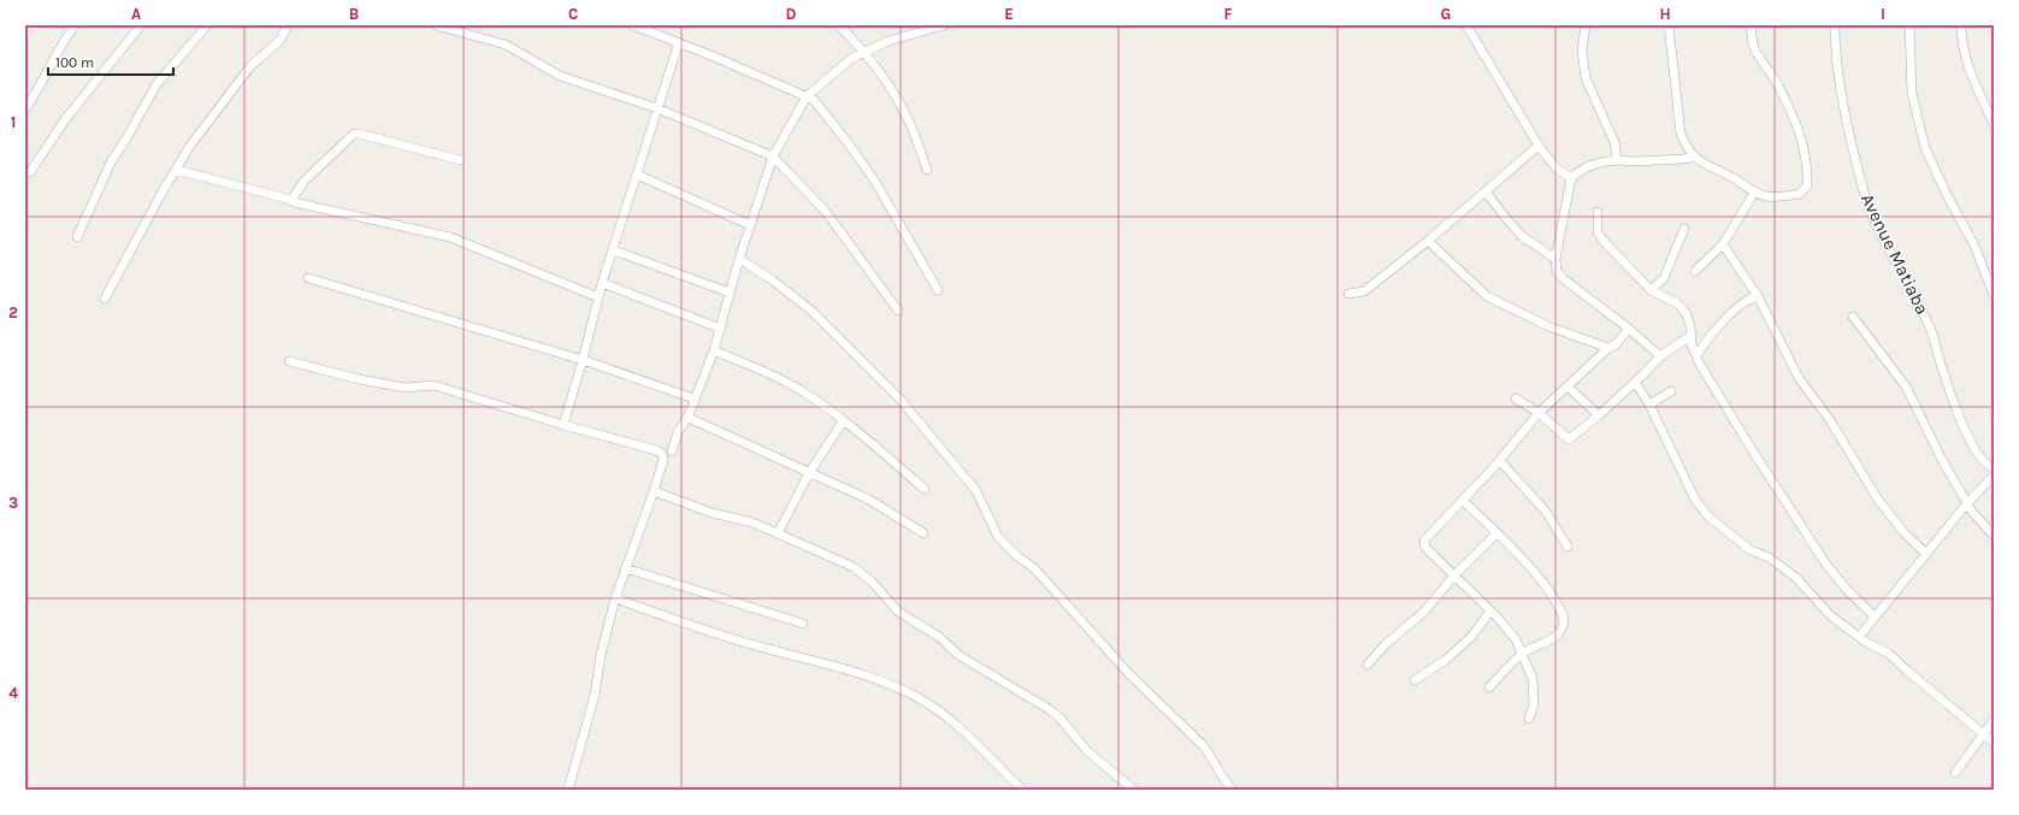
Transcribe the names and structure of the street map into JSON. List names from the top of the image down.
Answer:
{
  "streets": {
    "street": ["Avenue Matiaba"]
  },
  "scale_bar": "100 m",
  "grid": {
    "columns": [
      "A",
      "B",
      "C",
      "D",
      "E",
      "F",
      "G",
      "H",
      "I"
    ],
    "rows": [
      "1",
      "2",
      "3",
      "4"
    ]
  }
}
